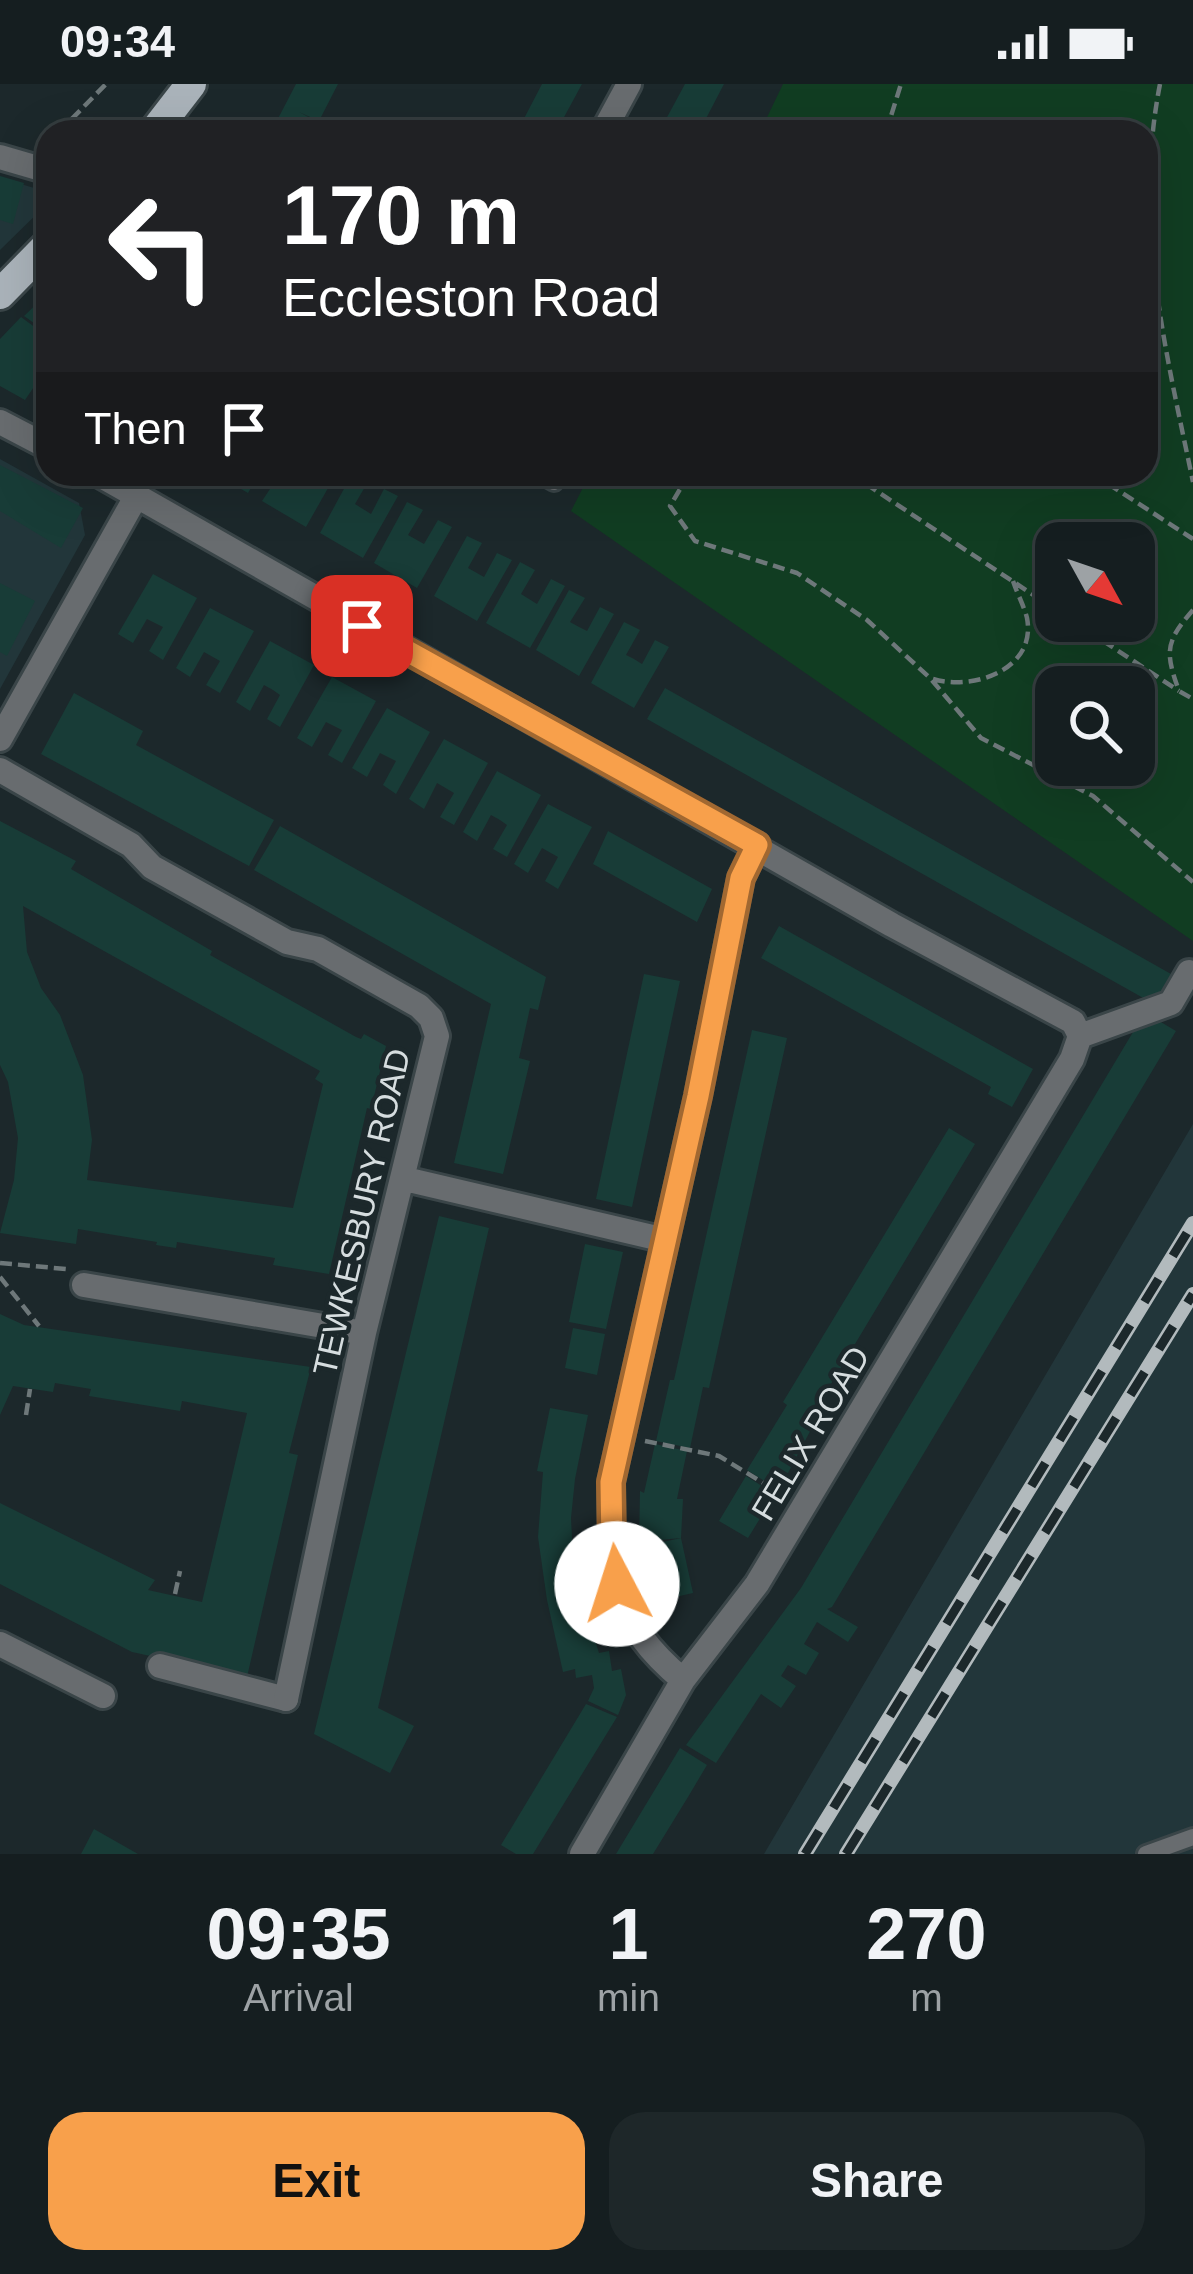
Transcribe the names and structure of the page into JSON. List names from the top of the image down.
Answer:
{
  "streets": {
    "street": ["TEWKESBURY ROAD", "FELIX ROAD"]
  },
  "north": "bottom right",
  "page": {
    "status": "09:34",
    "turn": ["170 m", "Eccleston Road"],
    "then": "Then",
    "eta": [
      "09:35",
      "Arrival",
      "1",
      "min",
      "270",
      "m"
    ],
    "buttons": ["Exit", "Share"]
  }
}
